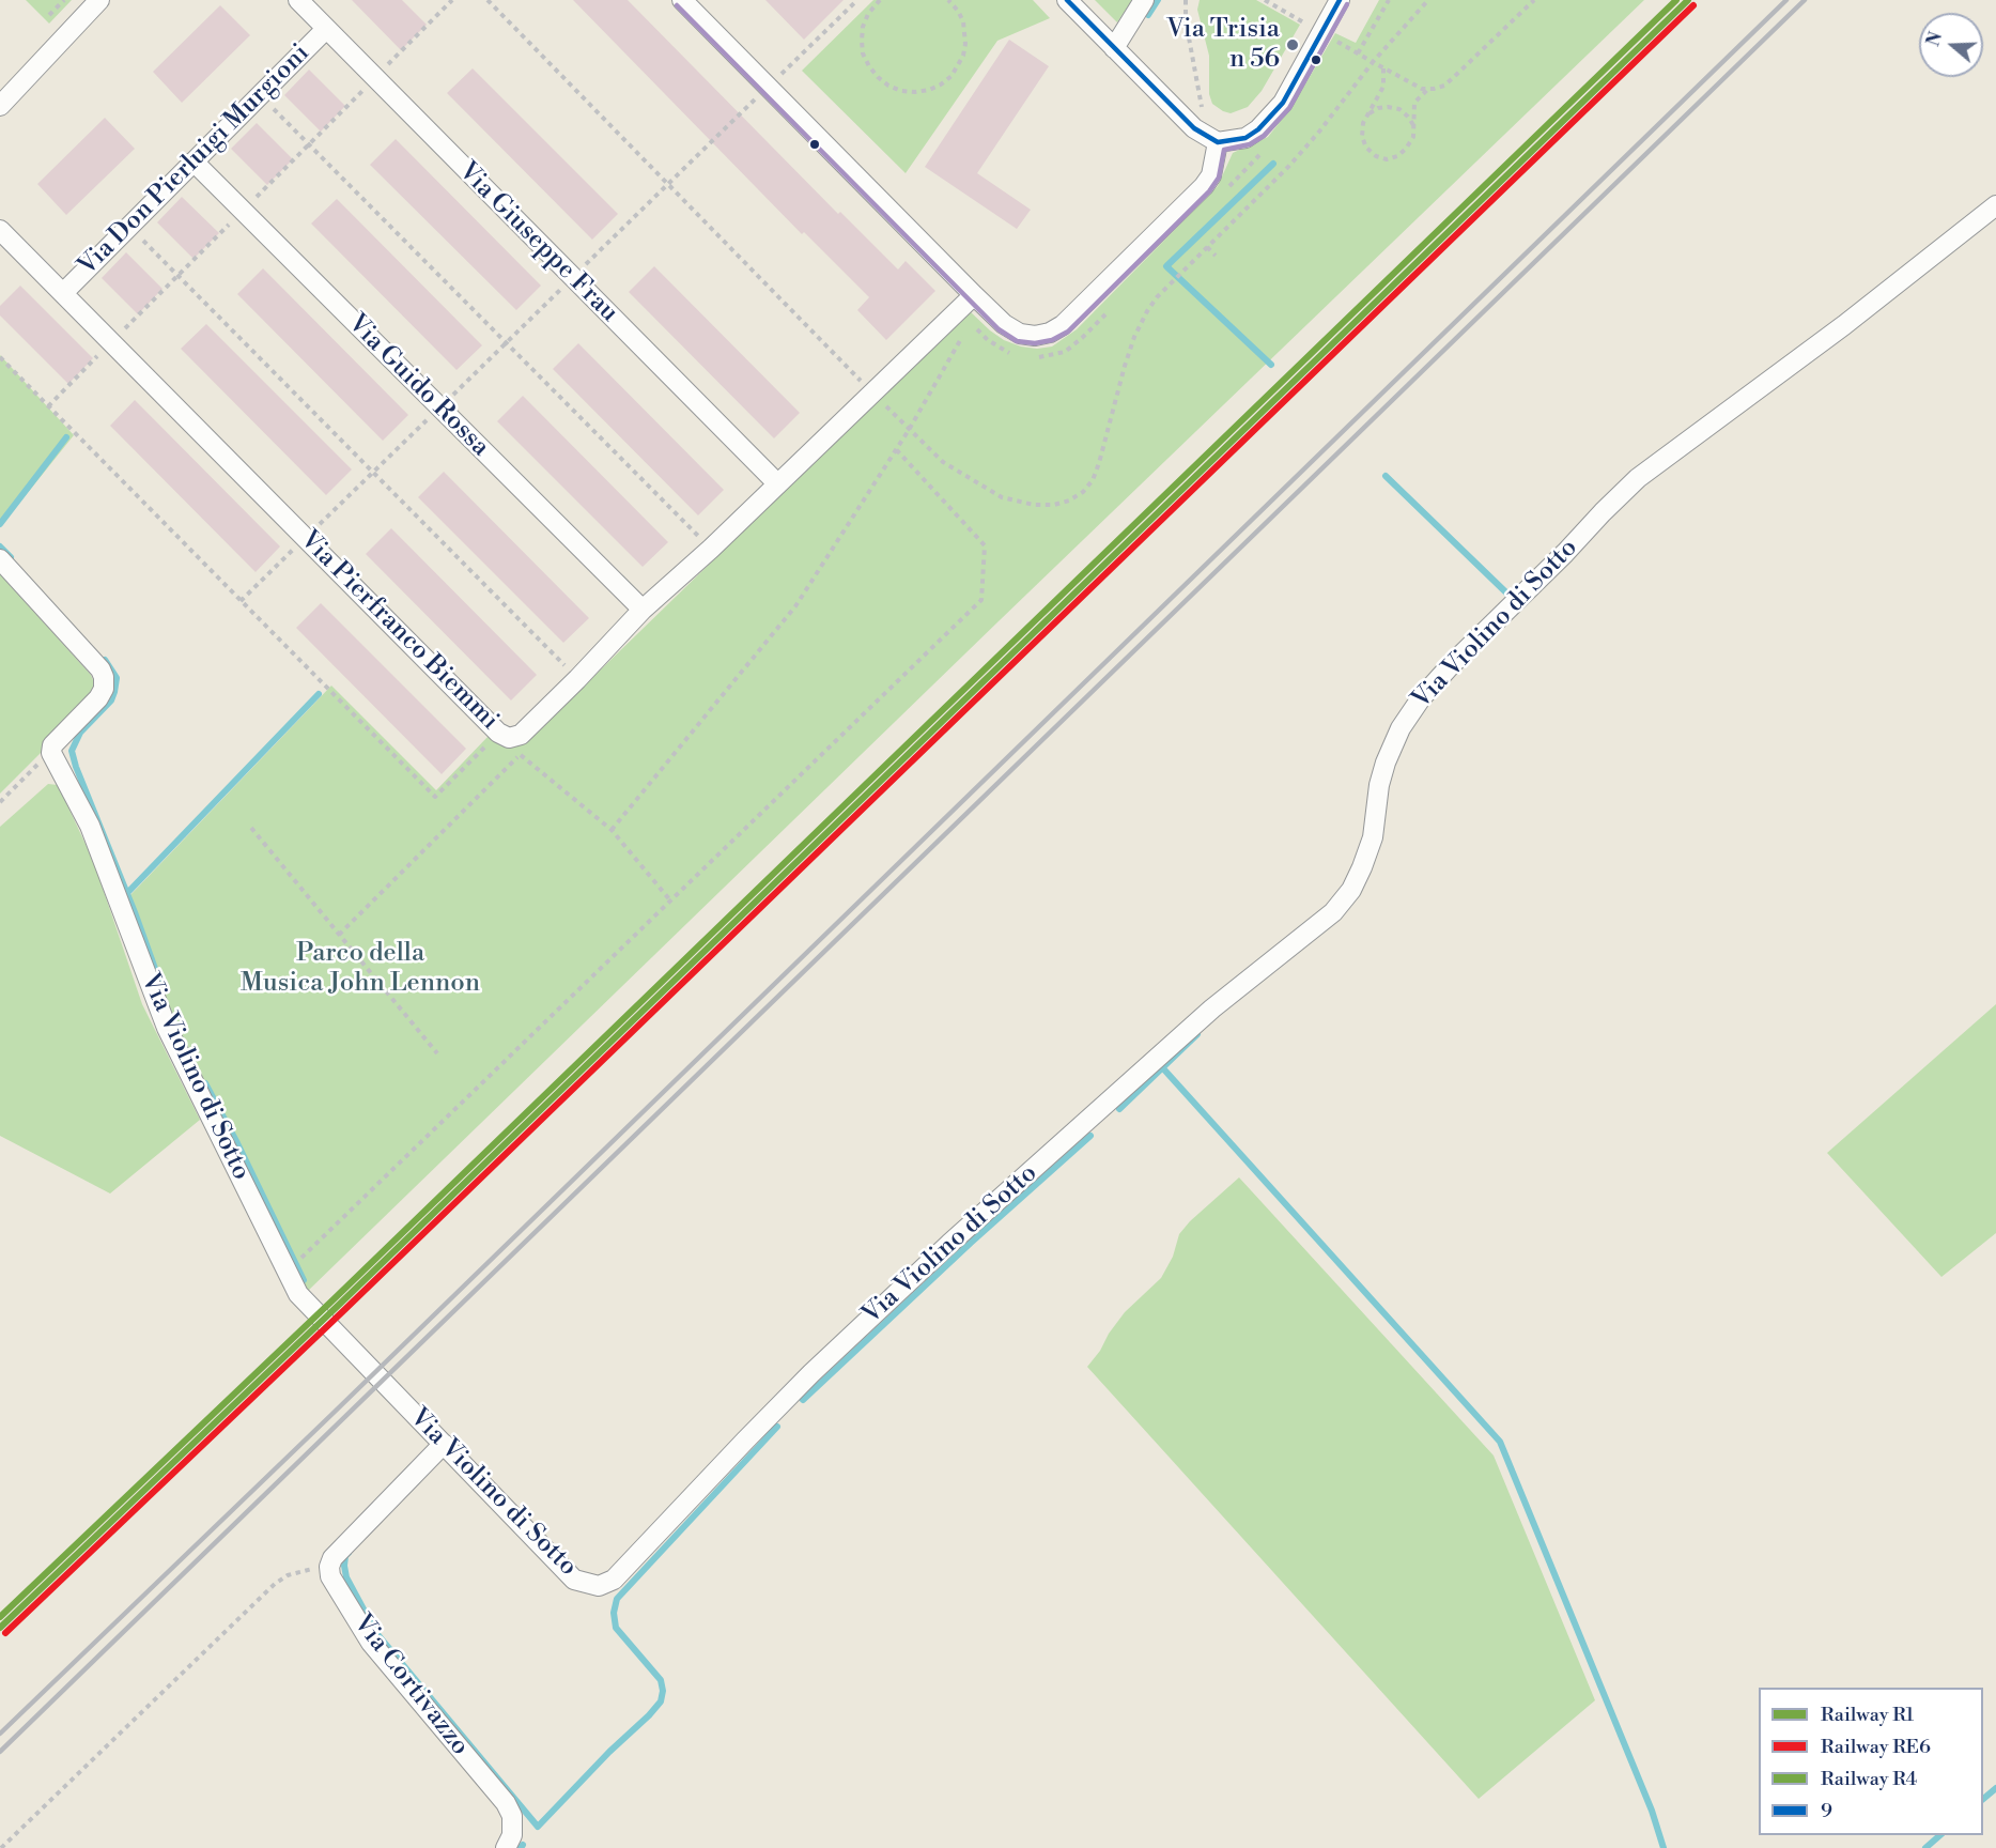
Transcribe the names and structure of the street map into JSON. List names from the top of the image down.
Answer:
{
  "streets": {
    "street": [
      "Via Don Pierluigi Murgioni",
      "Via Giuseppe Frau",
      "Via Guido Rossa",
      "Via Violino di Sotto",
      "Via Pierfranco Biemmi",
      "Via Cortivazzo"
    ]
  },
  "crossings": [
    ["Via Don Pierluigi Murgioni", "Via Giuseppe Frau"],
    ["Via Don Pierluigi Murgioni", "Via Guido Rossa"],
    ["Via Don Pierluigi Murgioni", "Via Pierfranco Biemmi"],
    ["Via Giuseppe Frau", "Via Pierfranco Biemmi"],
    ["Via Guido Rossa", "Via Pierfranco Biemmi"]
  ],
  "parks": ["Parco della Musica John Lennon"],
  "places": ["Via Trisia n 56"],
  "lines": [
    "rail line R1",
    "rail line R4",
    "transit line 9",
    "rail line RE6"
  ],
  "legend": [
    "Railway R1",
    "Railway RE6",
    "Railway R4",
    "9"
  ],
  "north": "left"
}
